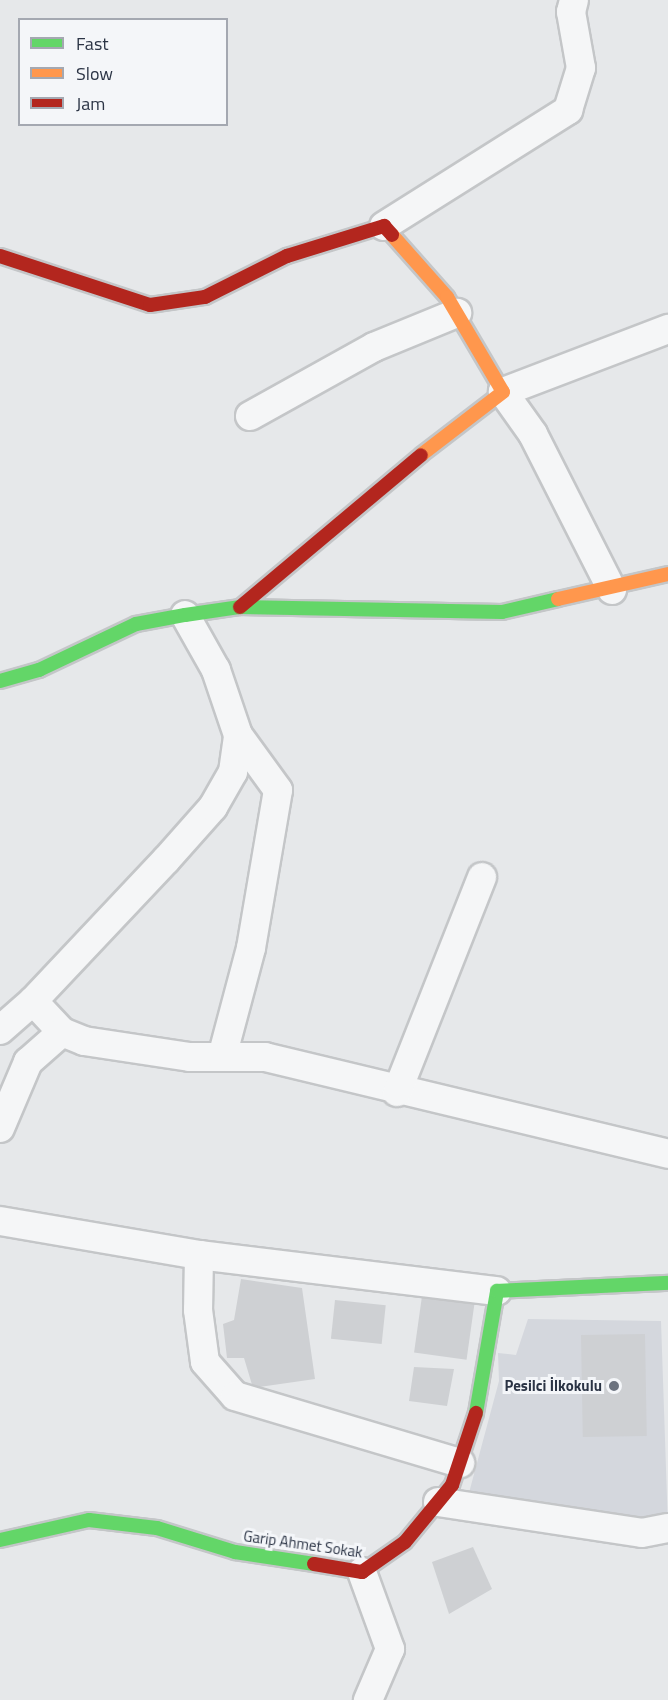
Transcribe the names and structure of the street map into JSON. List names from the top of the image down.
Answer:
{
  "streets": {
    "street": ["Garip Ahmet Sokak"]
  },
  "places": ["Pesilci İlkokulu"],
  "legend": ["Fast", "Slow", "Jam"]
}
